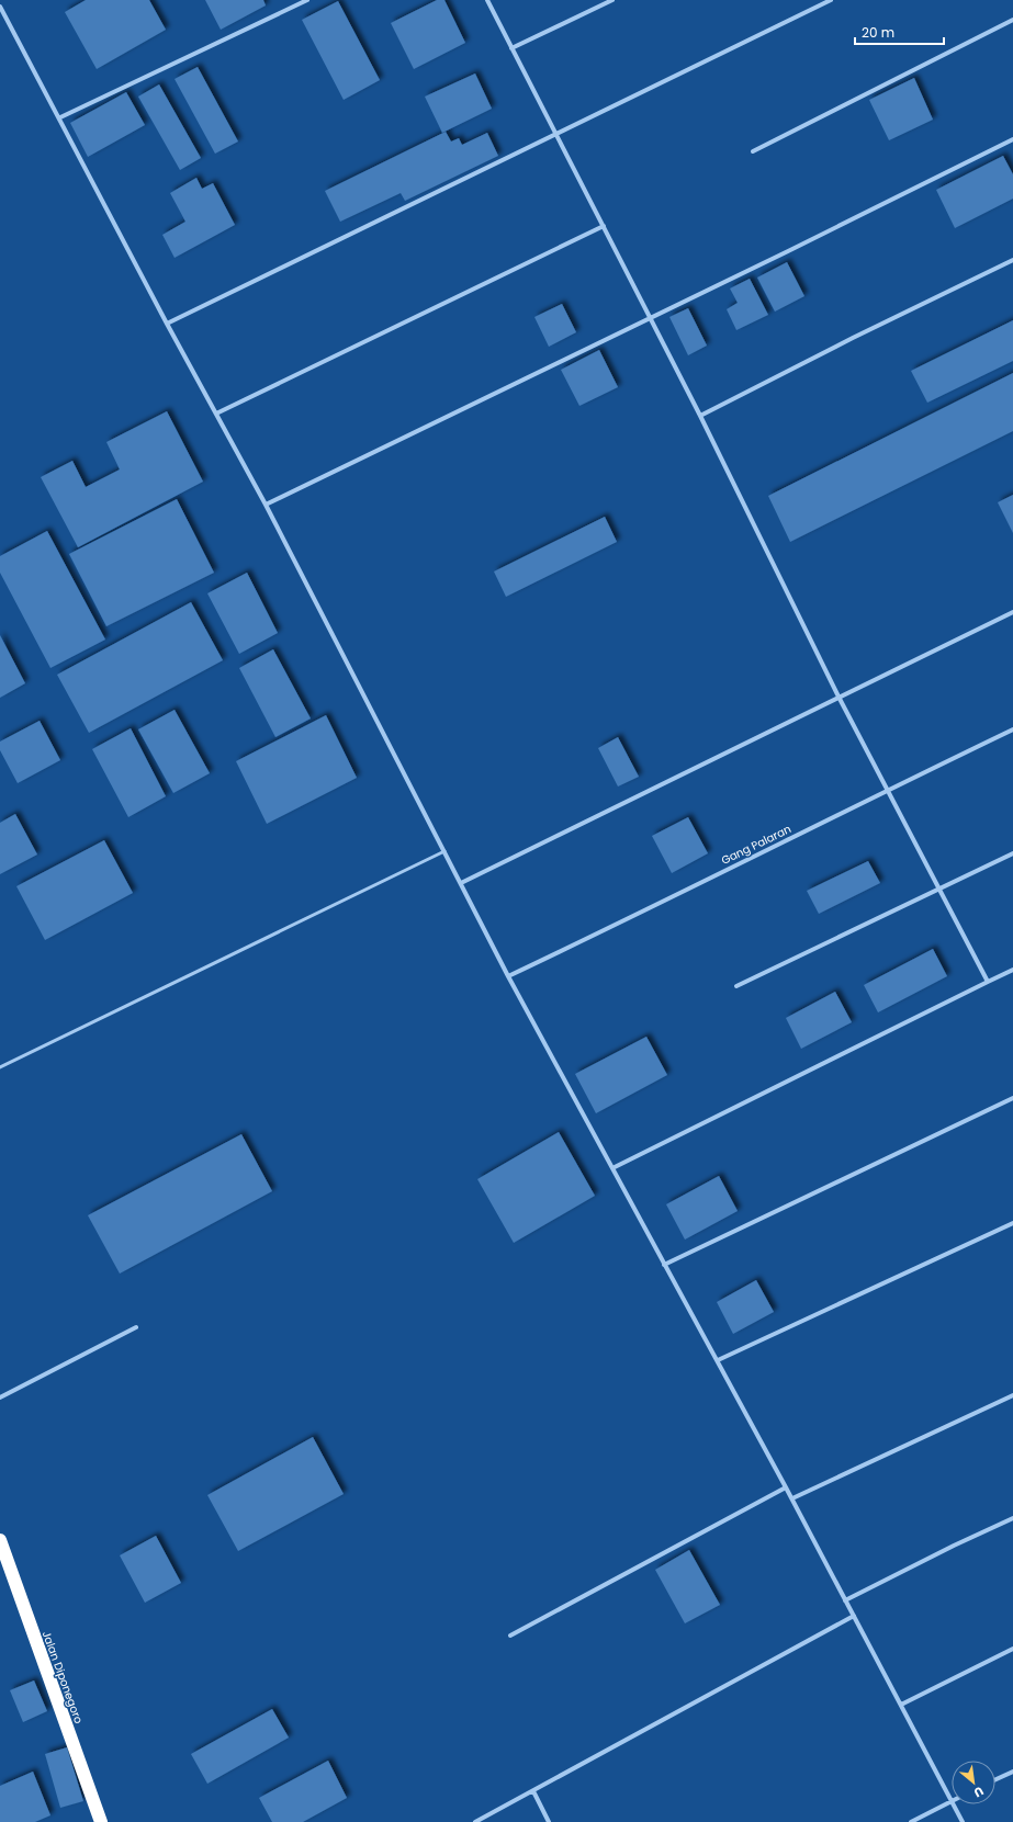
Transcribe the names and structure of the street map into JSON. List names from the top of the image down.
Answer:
{
  "streets": {
    "highway": ["Jalan Diponegoro"],
    "street": ["Gang Palaran"]
  },
  "scale_bar": "20 m",
  "north": "bottom right"
}
